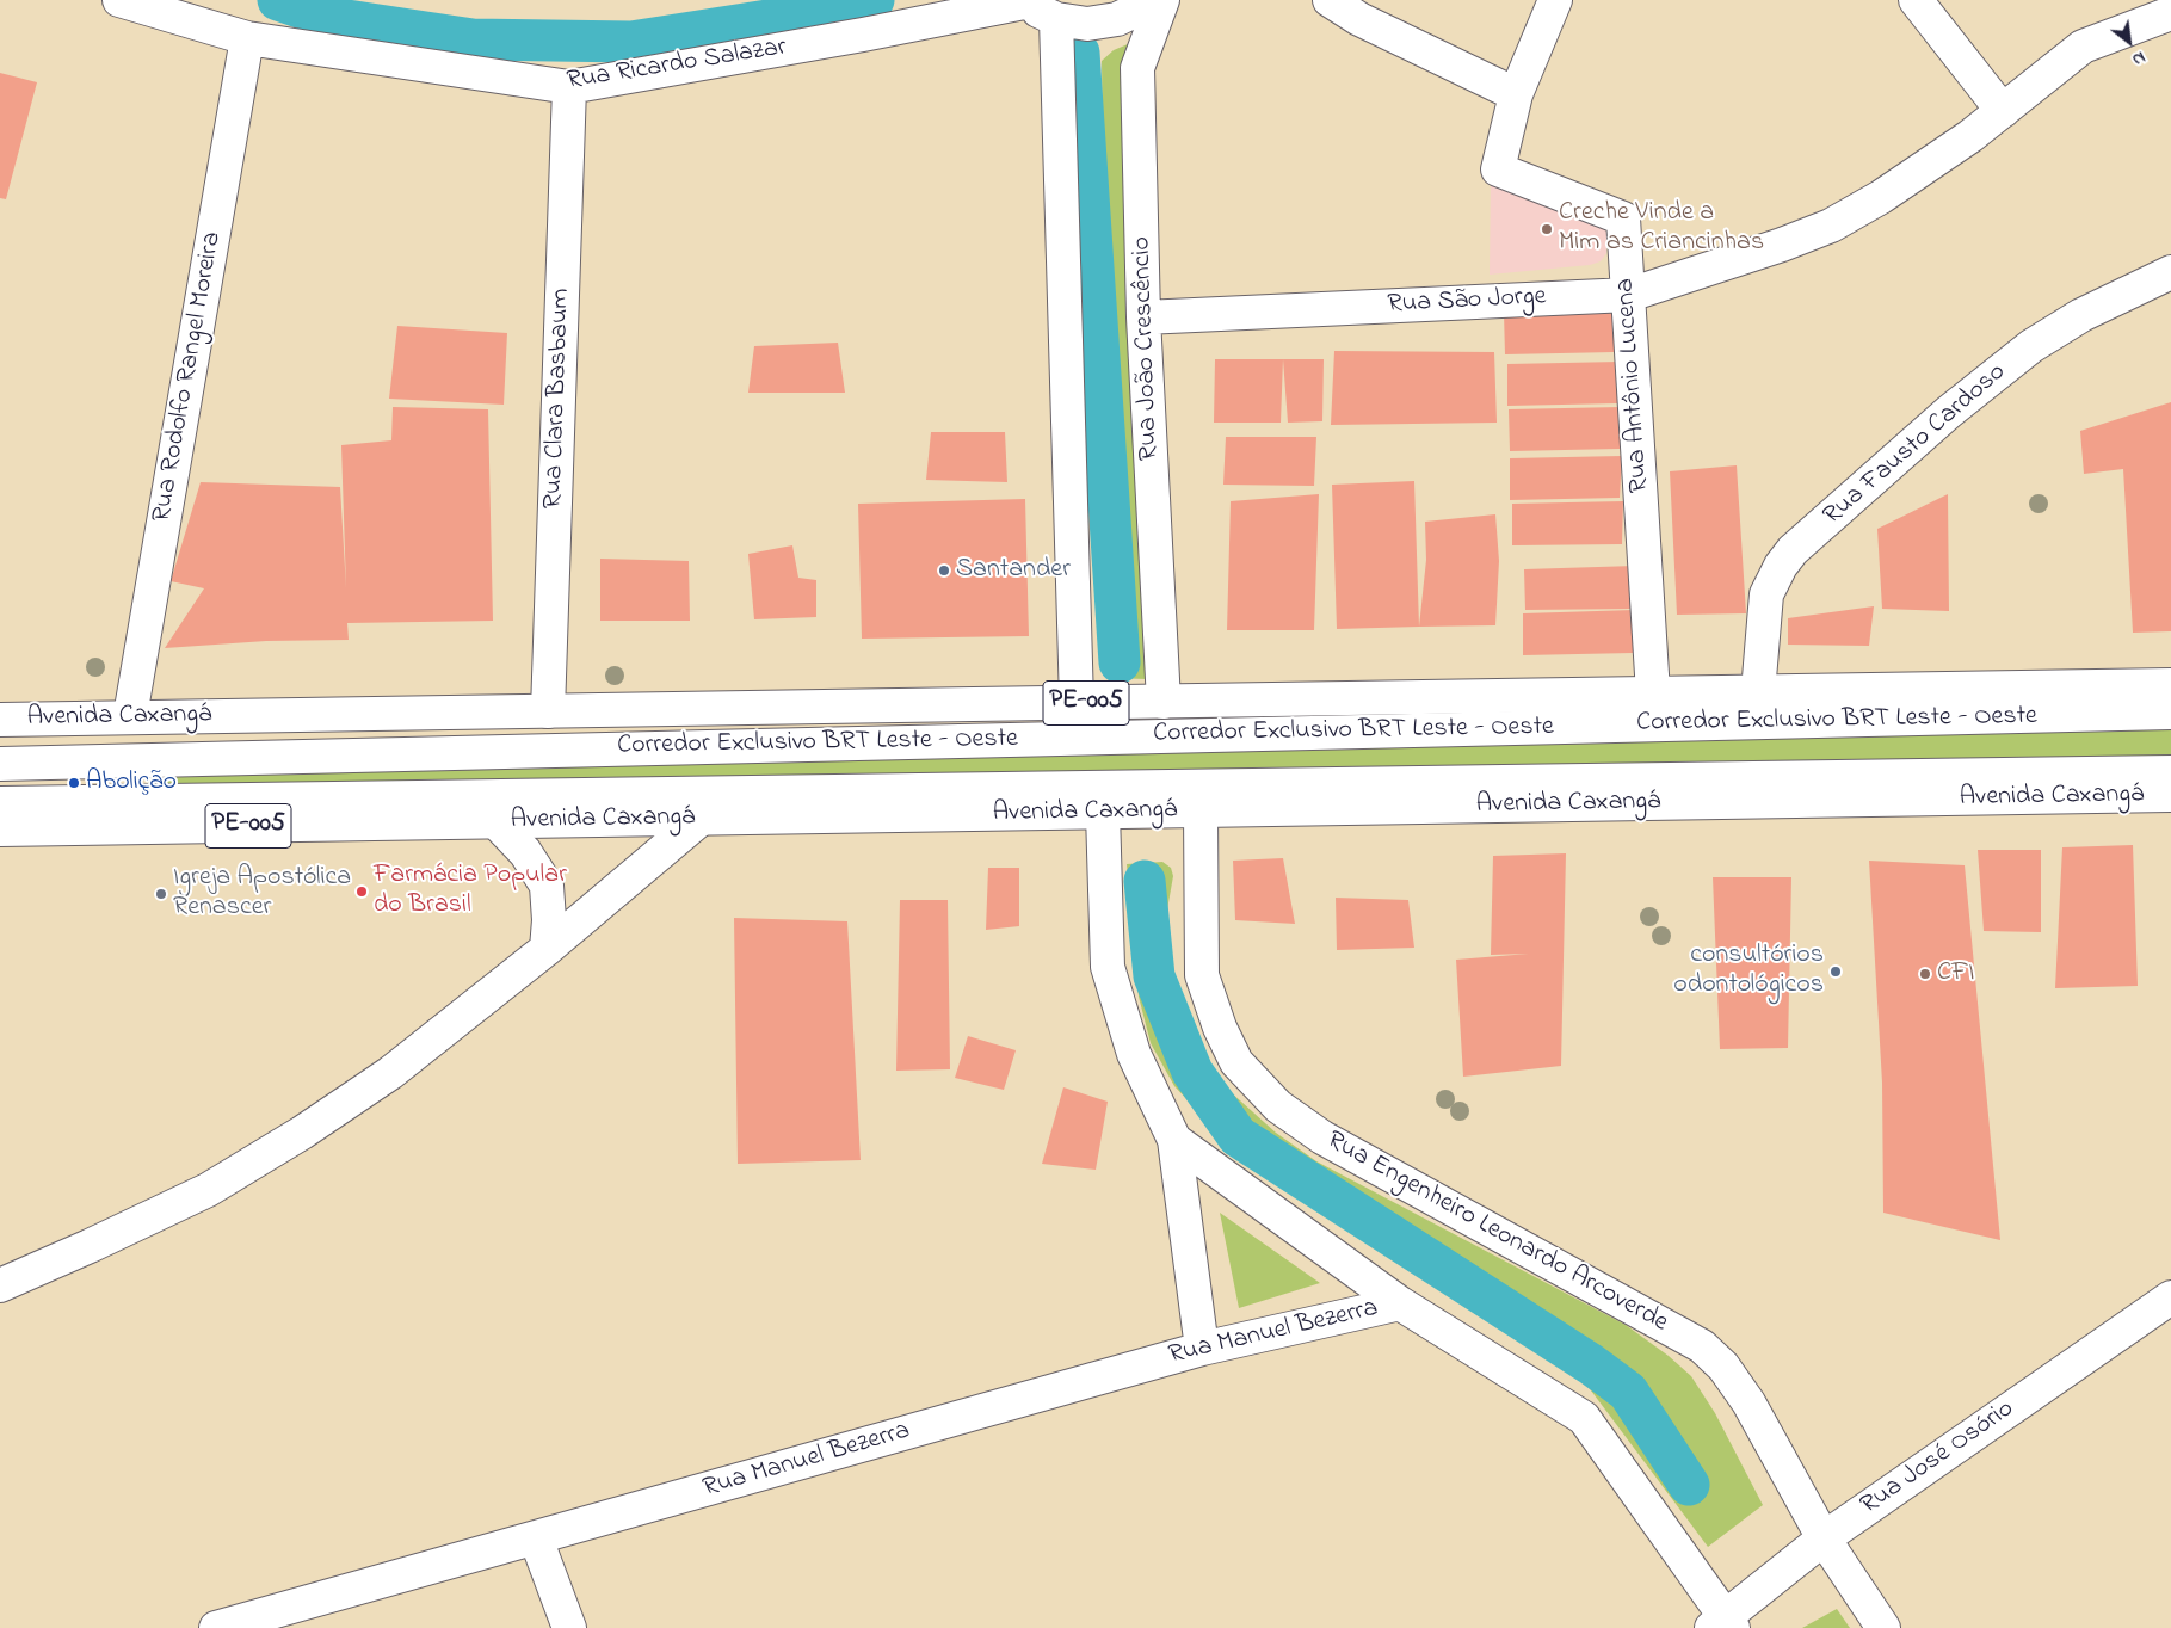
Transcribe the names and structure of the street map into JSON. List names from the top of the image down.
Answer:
{
  "streets": {
    "street": [
      "Rua Ricardo Salazar",
      "Rua São Jorge",
      "Rua João Crescêncio",
      "Rua Rodolfo Rangel Moreira",
      "Rua Antônio Lucena",
      "Rua Clara Basbaum",
      "Rua Fausto Cardoso",
      "PE-005",
      "Avenida Caxangá",
      "Corredor Exclusivo BRT Leste - Oeste",
      "Rua Engenheiro Leonardo Arcoverde",
      "Rua Manuel Bezerra",
      "Rua José Osório"
    ]
  },
  "crossings": [
    ["Rua Ricardo Salazar", "Rua Rodolfo Rangel Moreira"],
    ["Rua Ricardo Salazar", "Rua Clara Basbaum"],
    ["Rua São Jorge", "Rua João Crescêncio"],
    ["Rua São Jorge", "Rua Antônio Lucena"],
    ["Rua João Crescêncio", "Avenida Caxangá"],
    ["Rua Rodolfo Rangel Moreira", "Avenida Caxangá"],
    ["Rua Antônio Lucena", "Avenida Caxangá"],
    ["Rua Clara Basbaum", "Avenida Caxangá"],
    ["Rua Fausto Cardoso", "Avenida Caxangá"],
    ["Avenida Caxangá", "Rua Engenheiro Leonardo Arcoverde"],
    ["Rua Engenheiro Leonardo Arcoverde", "Rua José Osório"]
  ],
  "places": [
    "Creche Vinde a Mim as Criancinhas",
    "Santander",
    "Abolição",
    "Farmácia Popular do Brasil",
    "Igreja Apostólica Renascer",
    "consultórios odontológicos",
    "CFI"
  ],
  "north": "bottom right"
}
